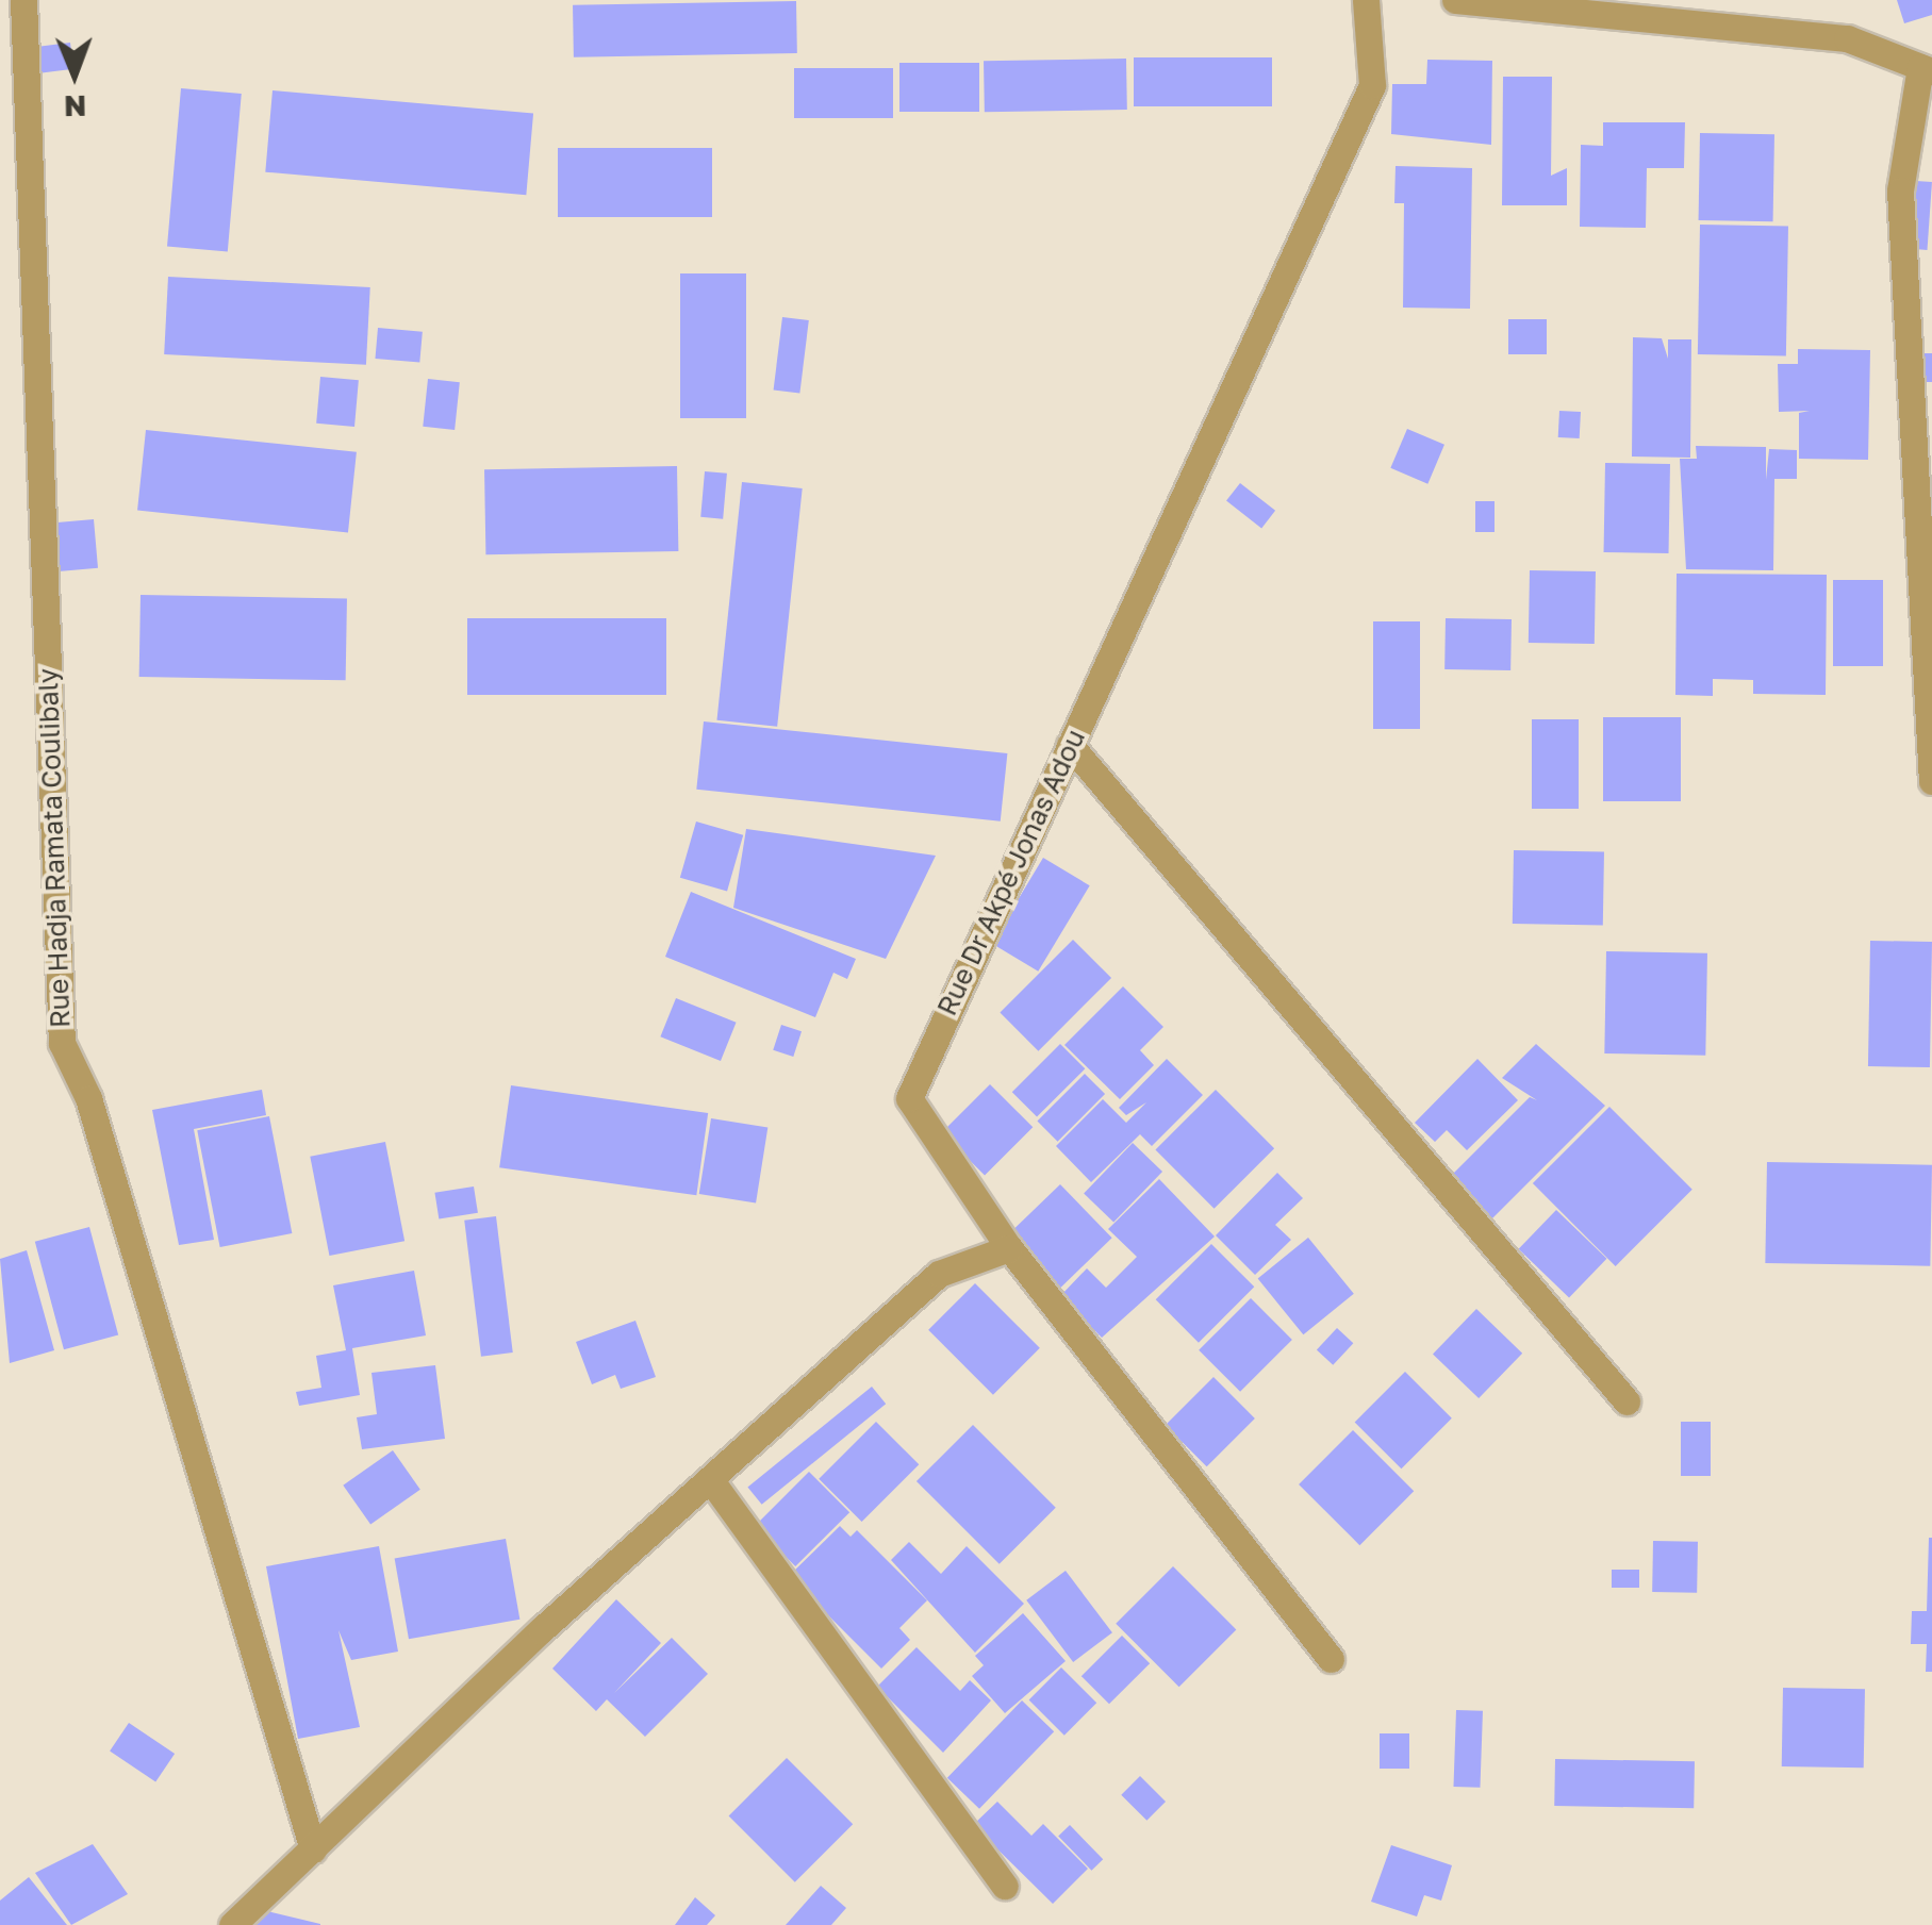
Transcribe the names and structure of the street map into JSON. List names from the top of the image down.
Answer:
{
  "streets": {
    "street": ["Rue Hadja Ramata Coulibaly", "Rue Dr Akpé Jonas Adou"]
  },
  "north": "bottom"
}
